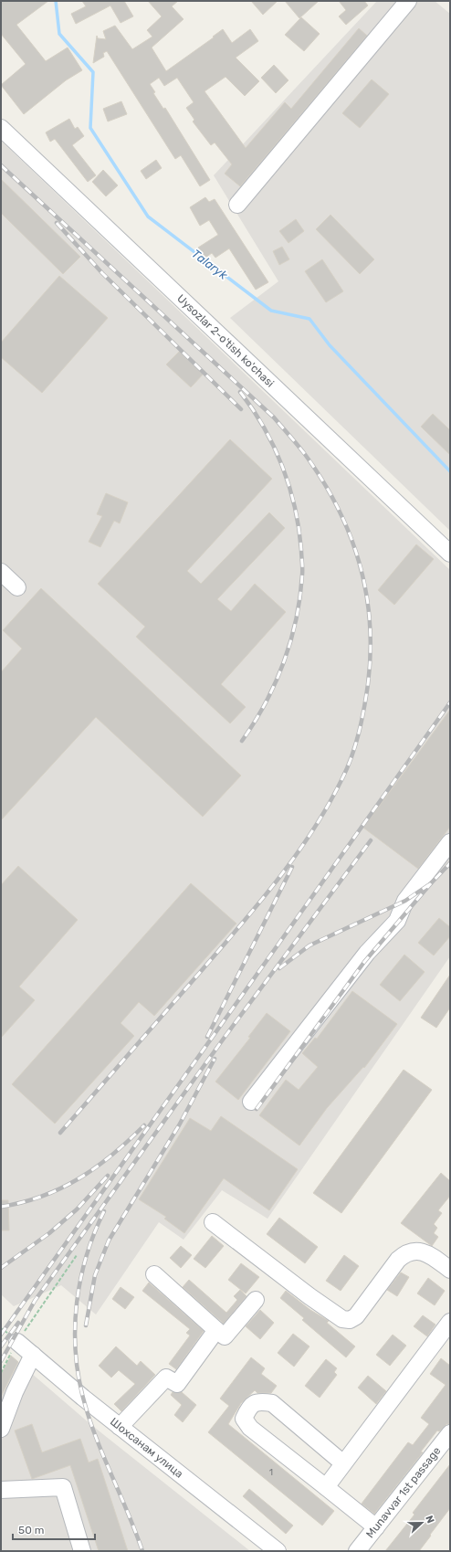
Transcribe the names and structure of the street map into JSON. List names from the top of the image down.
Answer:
{
  "streets": {
    "street": ["Uysozlar 2-o'tish ko'chasi", "Шохсанам улица", "Munavvar 1st passage"]
  },
  "water": ["Talaryk"],
  "house_numbers": ["1"],
  "scale_bar": "50 m",
  "north": "right"
}
